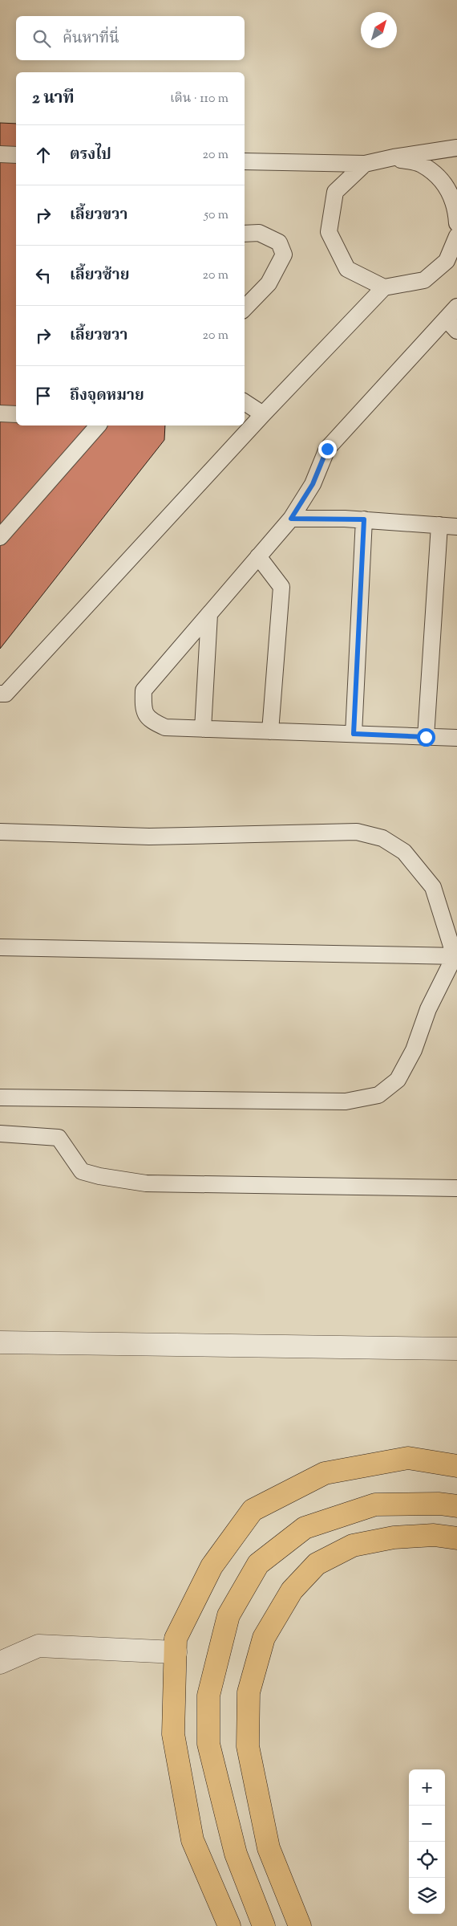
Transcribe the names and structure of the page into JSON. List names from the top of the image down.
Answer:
{
  "north": "top right",
  "page": {
    "search": "ค้นหาที่นี่",
    "heading": ["2 นาที", "เดิน · 110 m"],
    "list": [
      ["ตรงไป", "20 m"],
      ["เลี้ยวขวา", "50 m"],
      ["เลี้ยวซ้าย", "20 m"],
      ["เลี้ยวขวา", "20 m"],
      "ถึงจุดหมาย"
    ],
    "map_buttons": ["+", "−"]
  }
}
